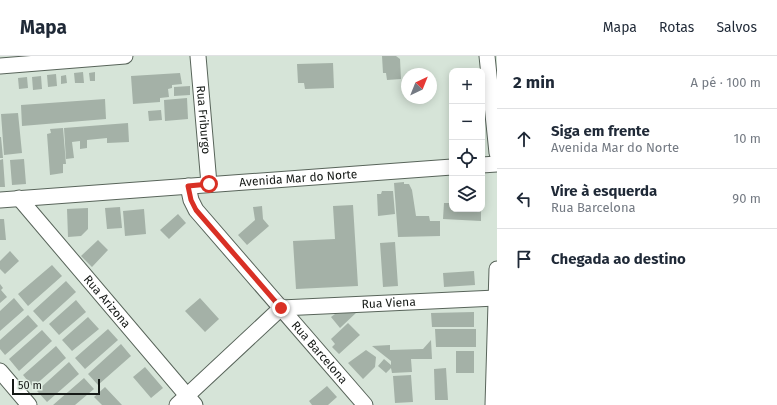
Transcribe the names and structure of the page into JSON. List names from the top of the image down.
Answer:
{
  "streets": {
    "street": [
      "Rua Friburgo",
      "Avenida Mar do Norte",
      "Rua Arizona",
      "Rua Viena",
      "Rua Barcelona"
    ]
  },
  "crossings": [
    ["Rua Friburgo", "Avenida Mar do Norte"],
    ["Avenida Mar do Norte", "Rua Arizona"],
    ["Avenida Mar do Norte", "Rua Barcelona"],
    ["Rua Viena", "Rua Barcelona"]
  ],
  "scale_bar": "50 m",
  "north": "top right",
  "page": {
    "header": "Mapa",
    "nav": ["Mapa", "Rotas", "Salvos"],
    "heading": ["2 min", "A pé · 100 m"],
    "map_buttons": ["+", "−"],
    "list": [
      ["Siga em frente", "Avenida Mar do Norte", "10 m"],
      ["Vire à esquerda", "Rua Barcelona", "90 m"],
      "Chegada ao destino"
    ],
    "scale": "50 m"
  }
}
